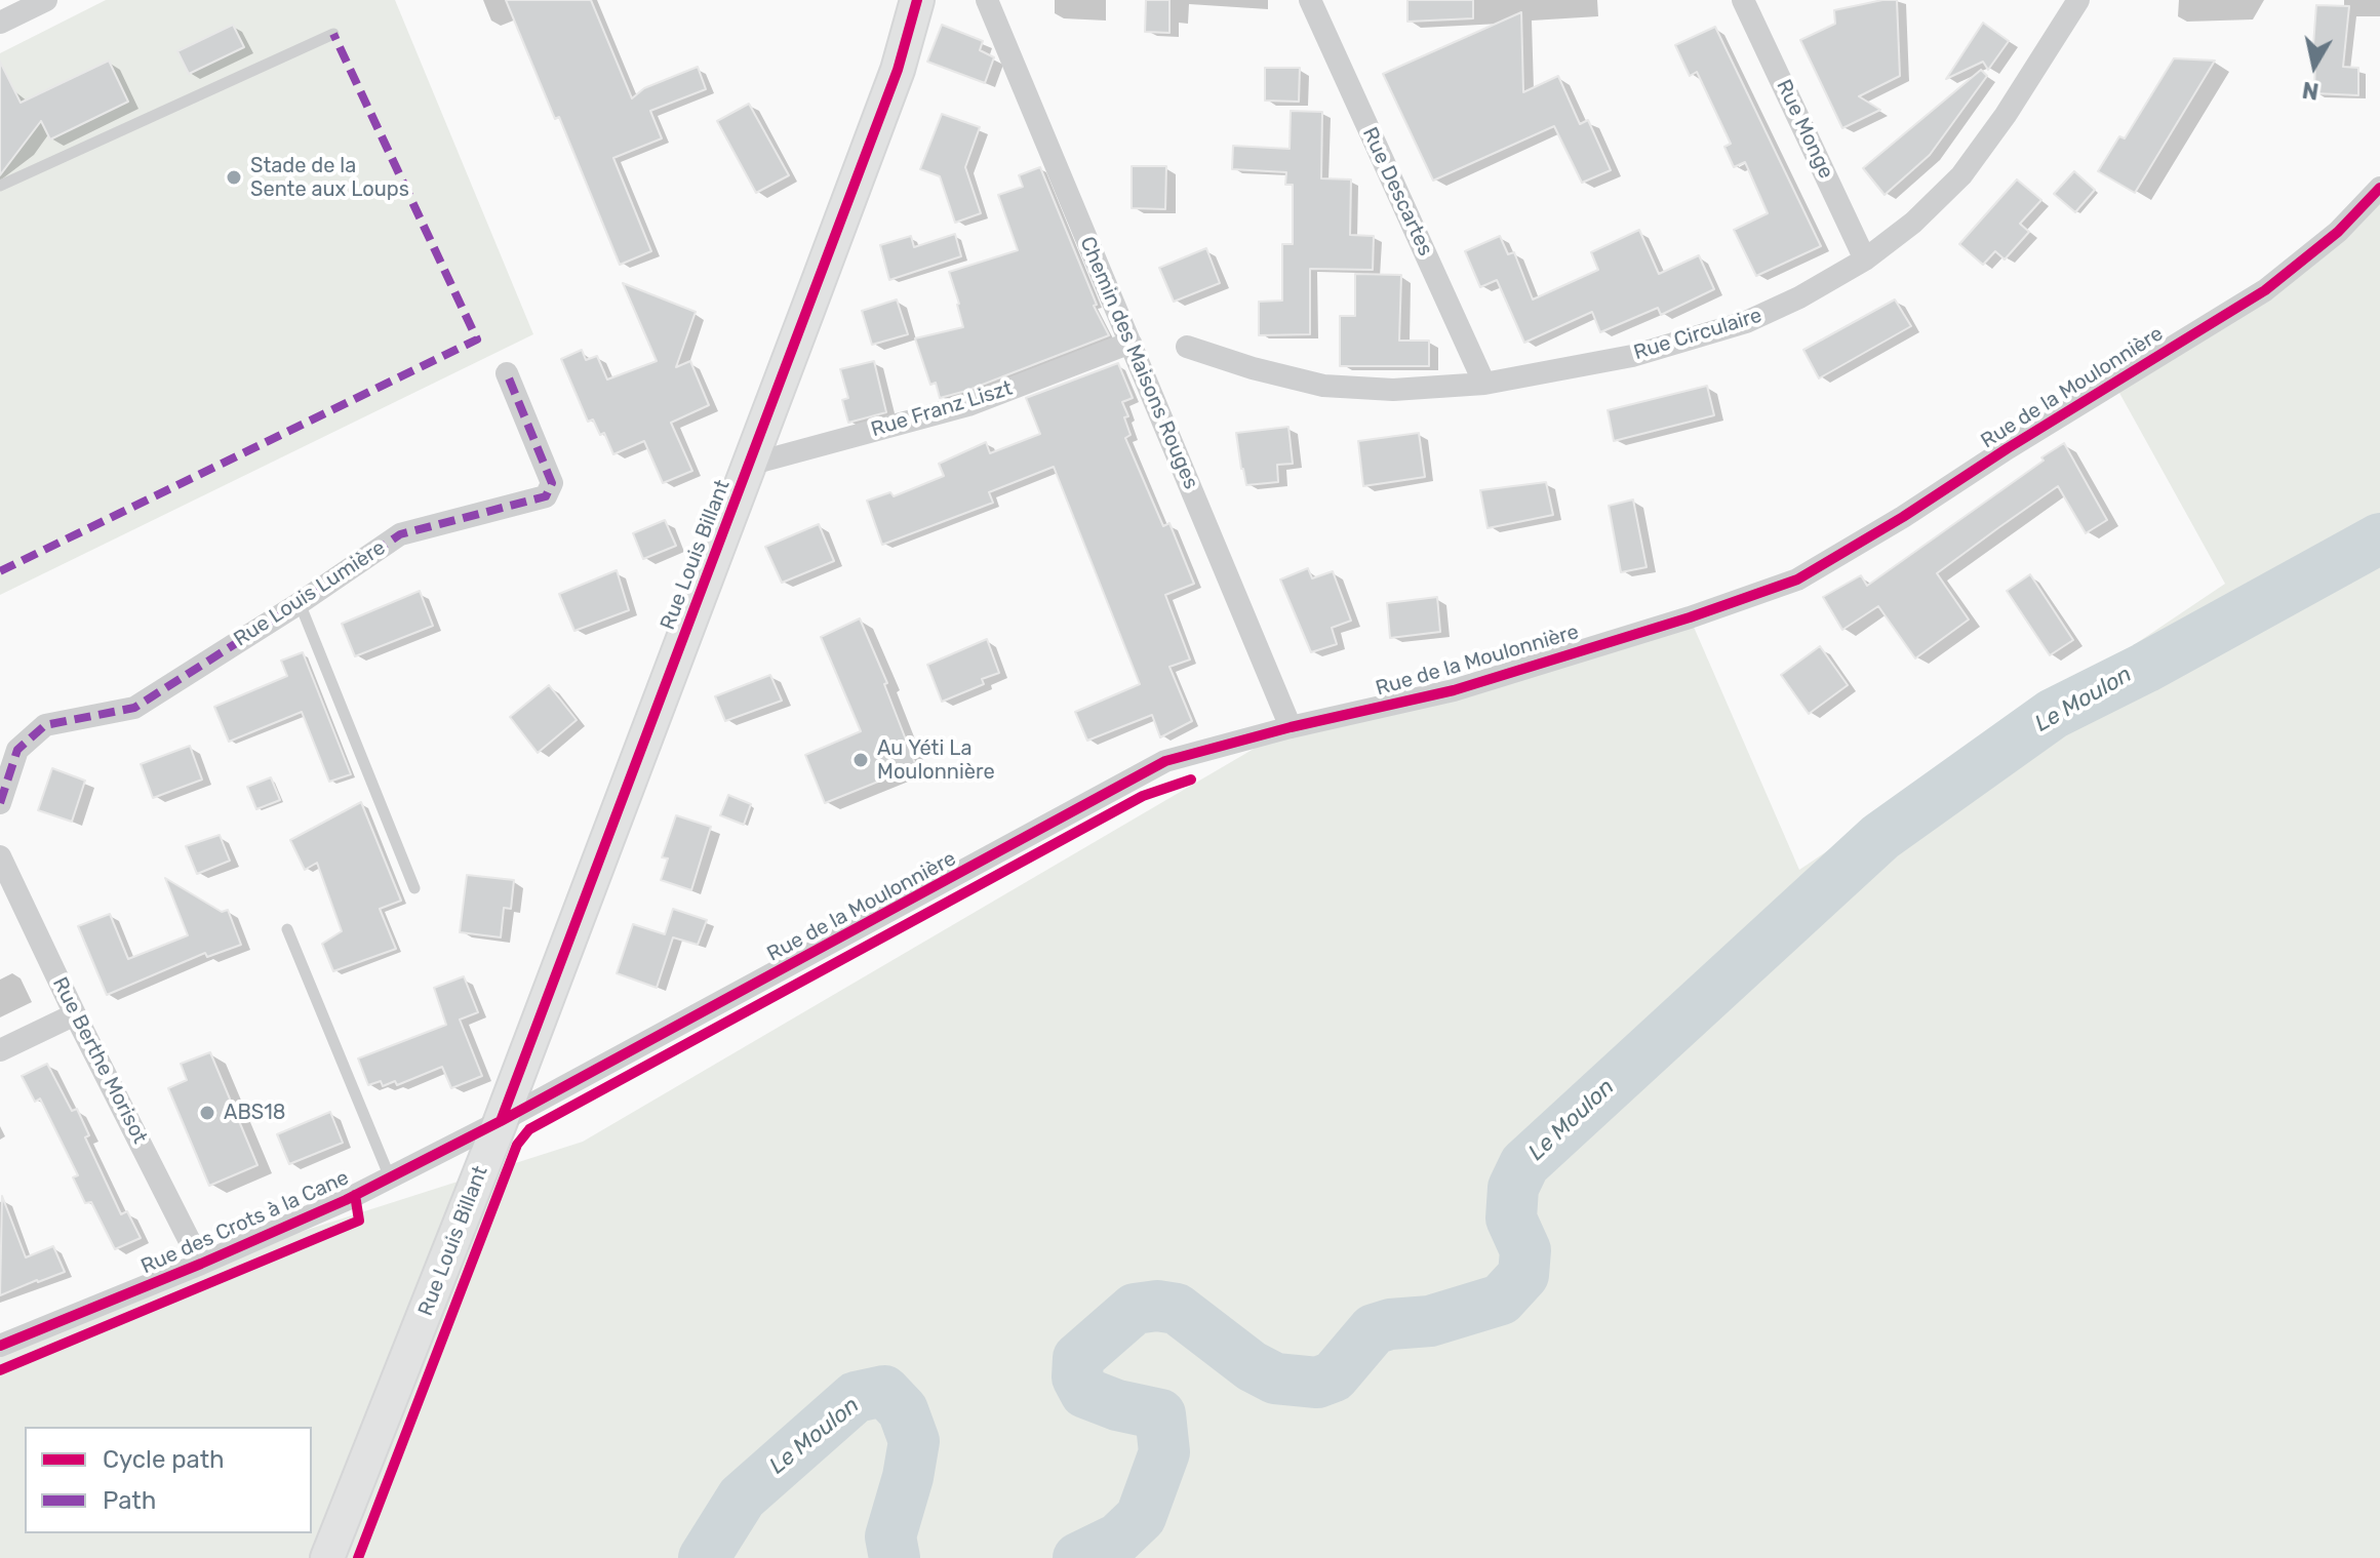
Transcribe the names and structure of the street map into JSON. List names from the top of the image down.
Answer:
{
  "streets": {
    "street": [
      "Rue Monge",
      "Rue Descartes",
      "Rue Circulaire",
      "Chemin des Maisons Rouges",
      "Rue de la Moulonnière",
      "Rue Franz Liszt",
      "Rue Louis Billant",
      "Rue Louis Lumière",
      "Rue Berthe Morisot",
      "Rue des Crots à la Cane"
    ]
  },
  "crossings": [
    ["Rue Monge", "Rue Circulaire"],
    ["Rue Descartes", "Rue Circulaire"],
    ["Chemin des Maisons Rouges", "Rue de la Moulonnière"],
    ["Chemin des Maisons Rouges", "Rue Franz Liszt"],
    ["Rue de la Moulonnière", "Rue Louis Billant"],
    ["Rue de la Moulonnière", "Rue des Crots à la Cane"],
    ["Rue Franz Liszt", "Rue Louis Billant"],
    ["Rue Louis Billant", "Rue des Crots à la Cane"],
    ["Rue Berthe Morisot", "Rue des Crots à la Cane"]
  ],
  "water": ["Le Moulon"],
  "places": ["Stade de la Sente aux Loups", "Au Yéti La Moulonnière", "ABS18"],
  "legend": ["Cycle path", "Path"],
  "north": "bottom"
}
